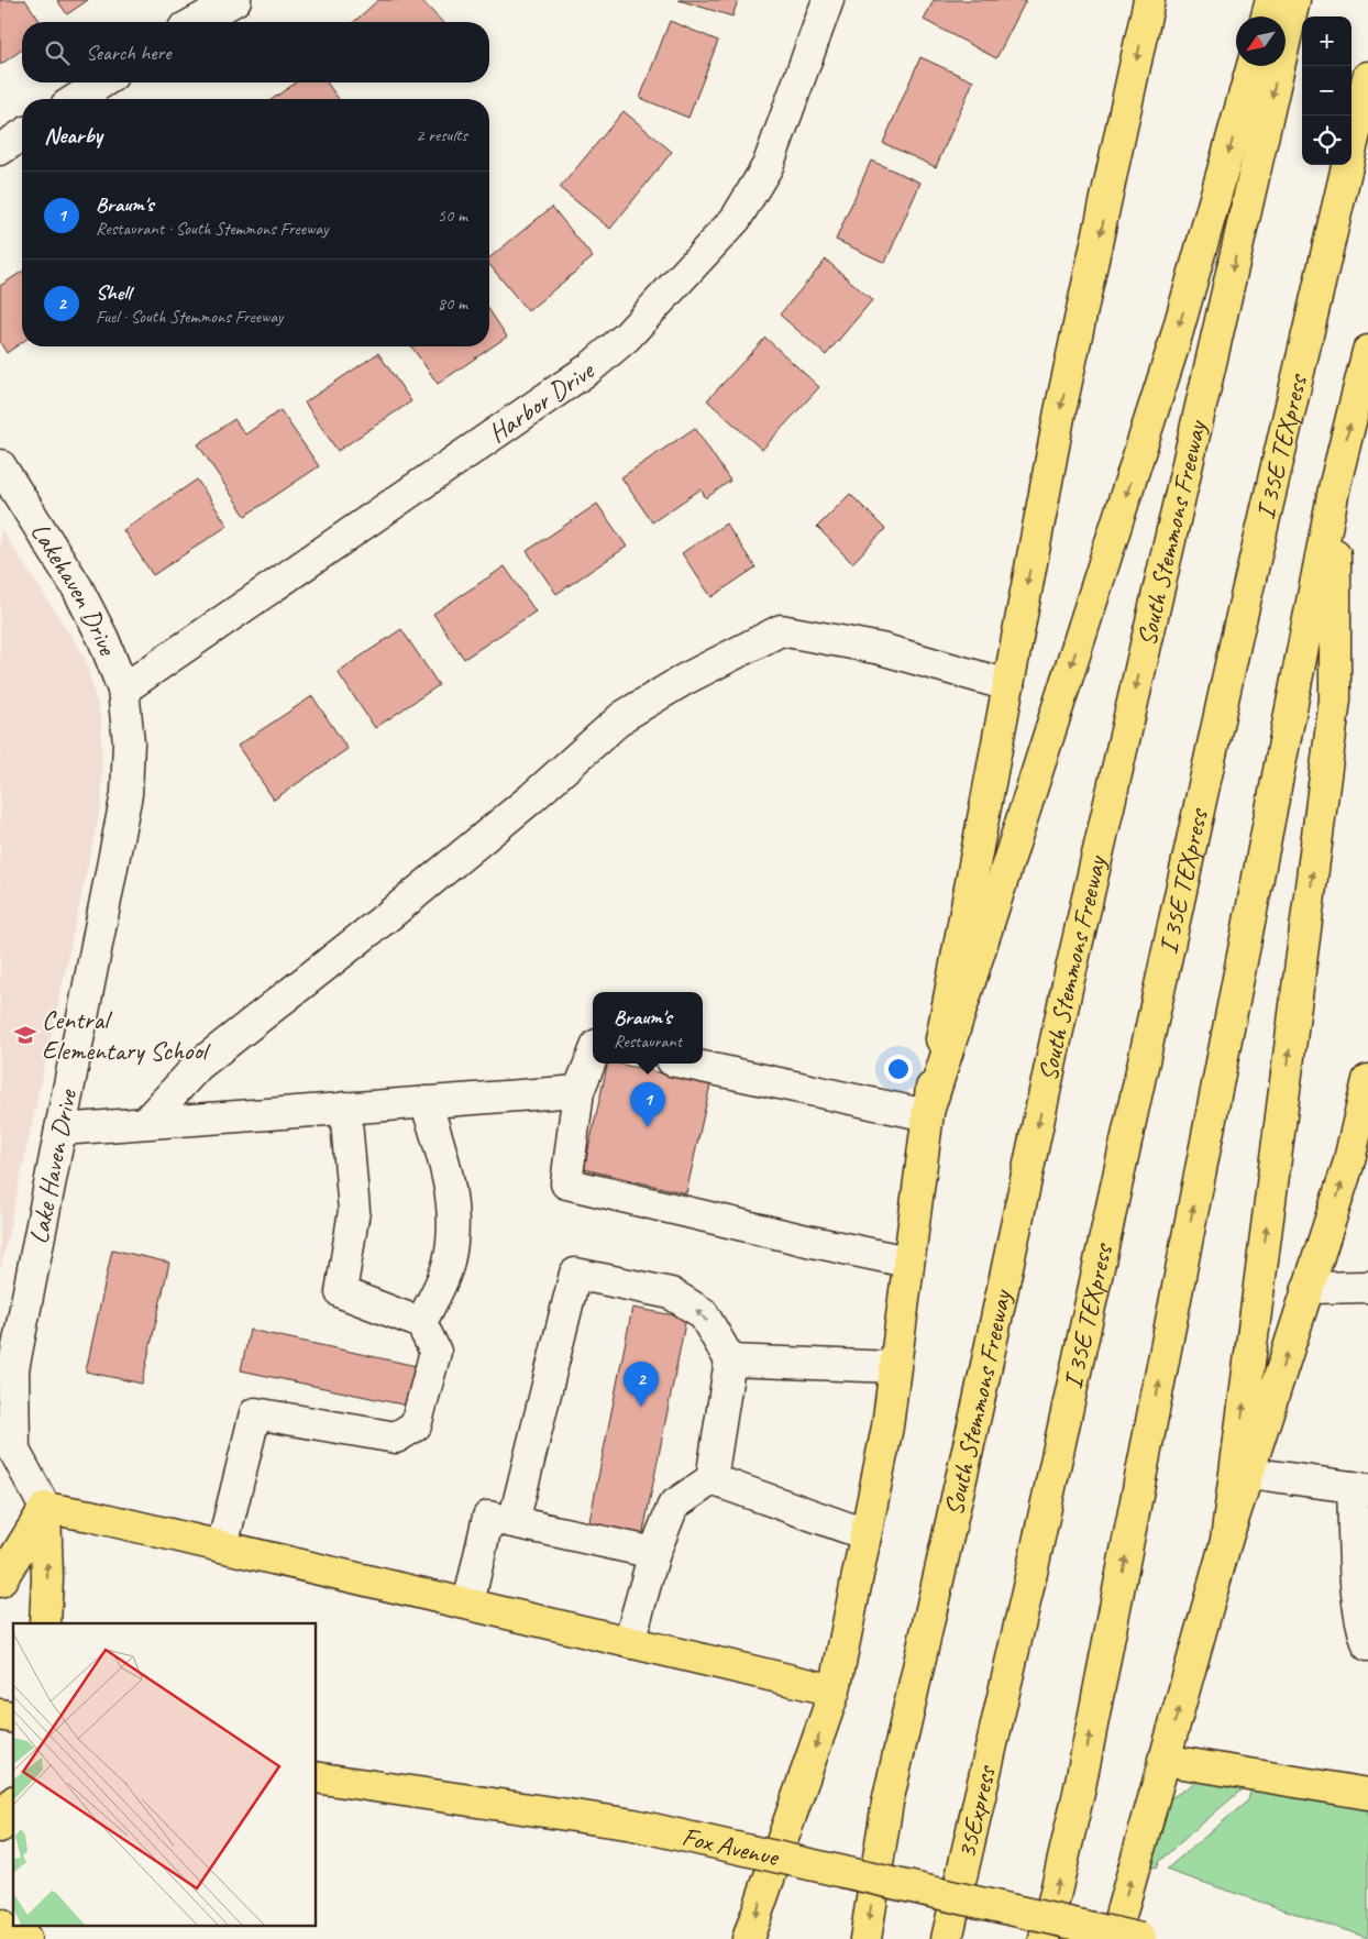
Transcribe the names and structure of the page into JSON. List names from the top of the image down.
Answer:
{
  "streets": {
    "main road": [
      "I 35E TEXpress",
      "South Stemmons Freeway",
      "35Express",
      "Fox Avenue"
    ],
    "street": ["Harbor Drive", "Lakehaven Drive", "Lake Haven Drive"]
  },
  "crossings": [
    ["Harbor Drive", "Lakehaven Drive"],
    ["Harbor Drive", "Lake Haven Drive"],
    ["I 35E TEXpress", "35Express"],
    ["Lakehaven Drive", "Lake Haven Drive"]
  ],
  "places": {
    "school or university": ["Central Elementary School"]
  },
  "north": "bottom left",
  "page": {
    "map_buttons": ["+", "−"],
    "search": "Search here",
    "heading": ["Nearby", "2 results"],
    "list": [
      {
        "mark": "1",
        "name": "Braum's",
        "note": "Restaurant · South Stemmons Freeway",
        "value": "50 m"
      },
      {
        "mark": "2",
        "name": "Shell",
        "note": "Fuel · South Stemmons Freeway",
        "value": "80 m"
      }
    ],
    "popup": ["Braum's", "Restaurant"],
    "pins": ["1", "2"]
  }
}
